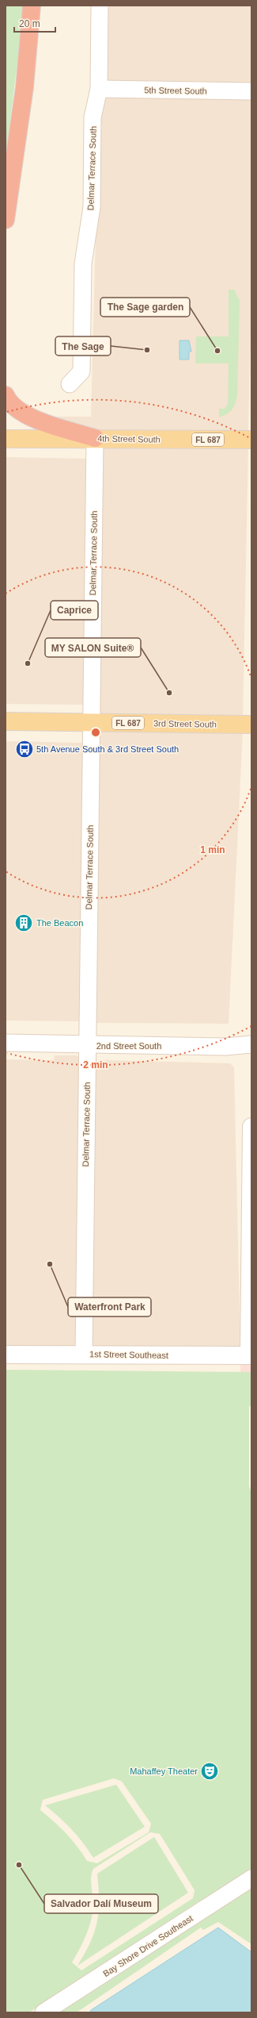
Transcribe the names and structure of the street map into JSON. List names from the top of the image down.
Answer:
{
  "streets": {
    "main road": ["4th Street South", "FL 687", "3rd Street South"],
    "street": [
      "5th Street South",
      "Delmar Terrace South",
      "2nd Street South",
      "1st Street Southeast",
      "Bay Shore Drive Southeast"
    ]
  },
  "crossings": [
    ["5th Street South", "Delmar Terrace South"],
    ["Delmar Terrace South", "4th Street South"],
    ["Delmar Terrace South", "3rd Street South"],
    ["Delmar Terrace South", "2nd Street South"],
    ["Delmar Terrace South", "1st Street Southeast"]
  ],
  "places": {
    "other": [
      "The Sage",
      "The Sage garden",
      "Caprice",
      "MY SALON Suite®",
      "Waterfront Park",
      "Salvador Dalí Museum"
    ],
    "bus stop": ["5th Avenue South & 3rd Street South"],
    "building": ["The Beacon"],
    "theatre": ["Mahaffey Theater"]
  },
  "scale_bar": "20 m",
  "rings": ["1 min", "2 min"]
}
